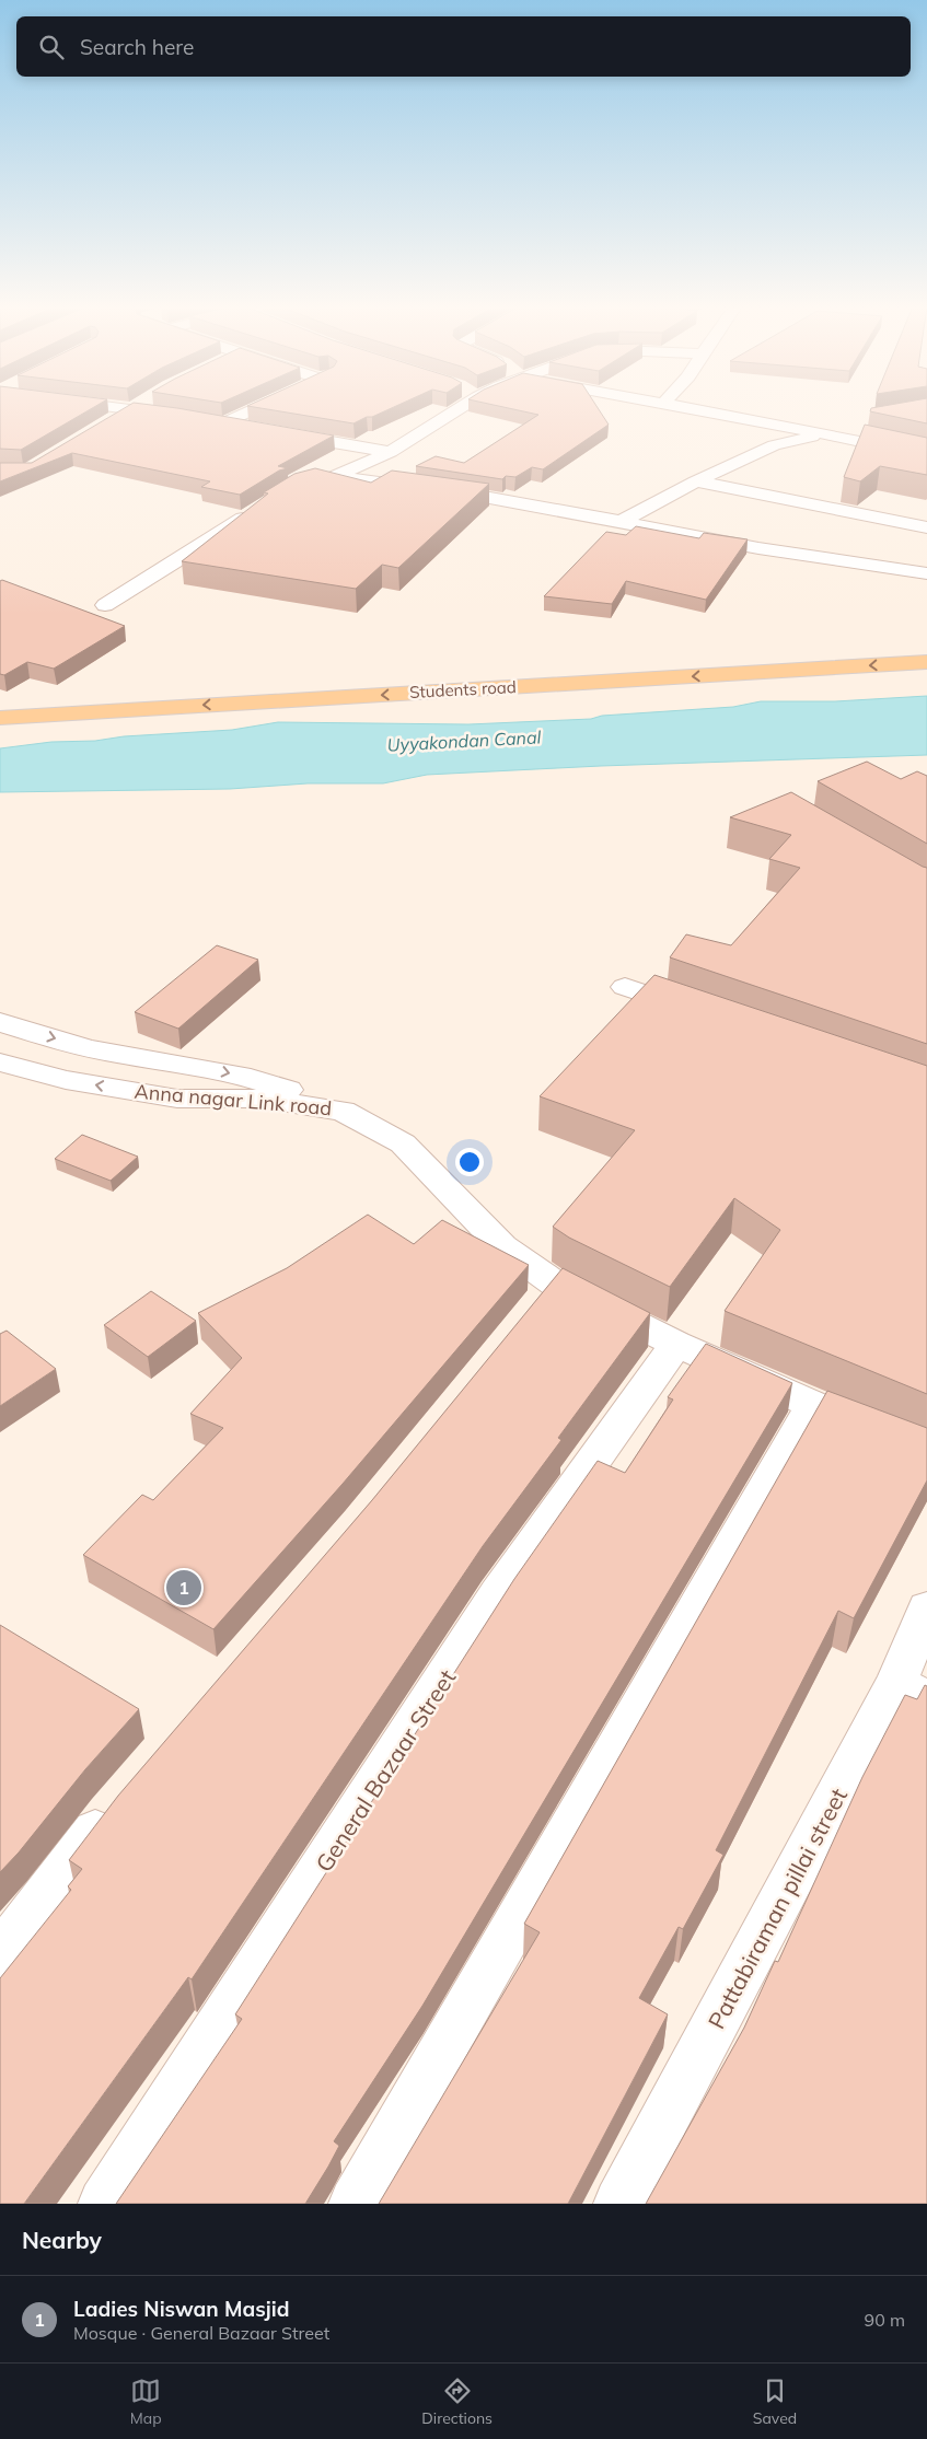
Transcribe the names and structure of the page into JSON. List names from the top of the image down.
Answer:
{
  "streets": {
    "main road": ["Students road"],
    "street": ["Anna nagar Link road", "General Bazaar Street", "Pattabiraman pillai street"]
  },
  "crossings": [
    ["Anna nagar Link road", "General Bazaar Street"]
  ],
  "water": ["Uyyakondan Canal"],
  "page": {
    "search": "Search here",
    "pins": "1",
    "heading": "Nearby",
    "list": [
      {
        "mark": "1",
        "name": "Ladies Niswan Masjid",
        "note": "Mosque · General Bazaar Street",
        "value": "90 m"
      }
    ],
    "nav": ["Map", "Directions", "Saved"]
  }
}
